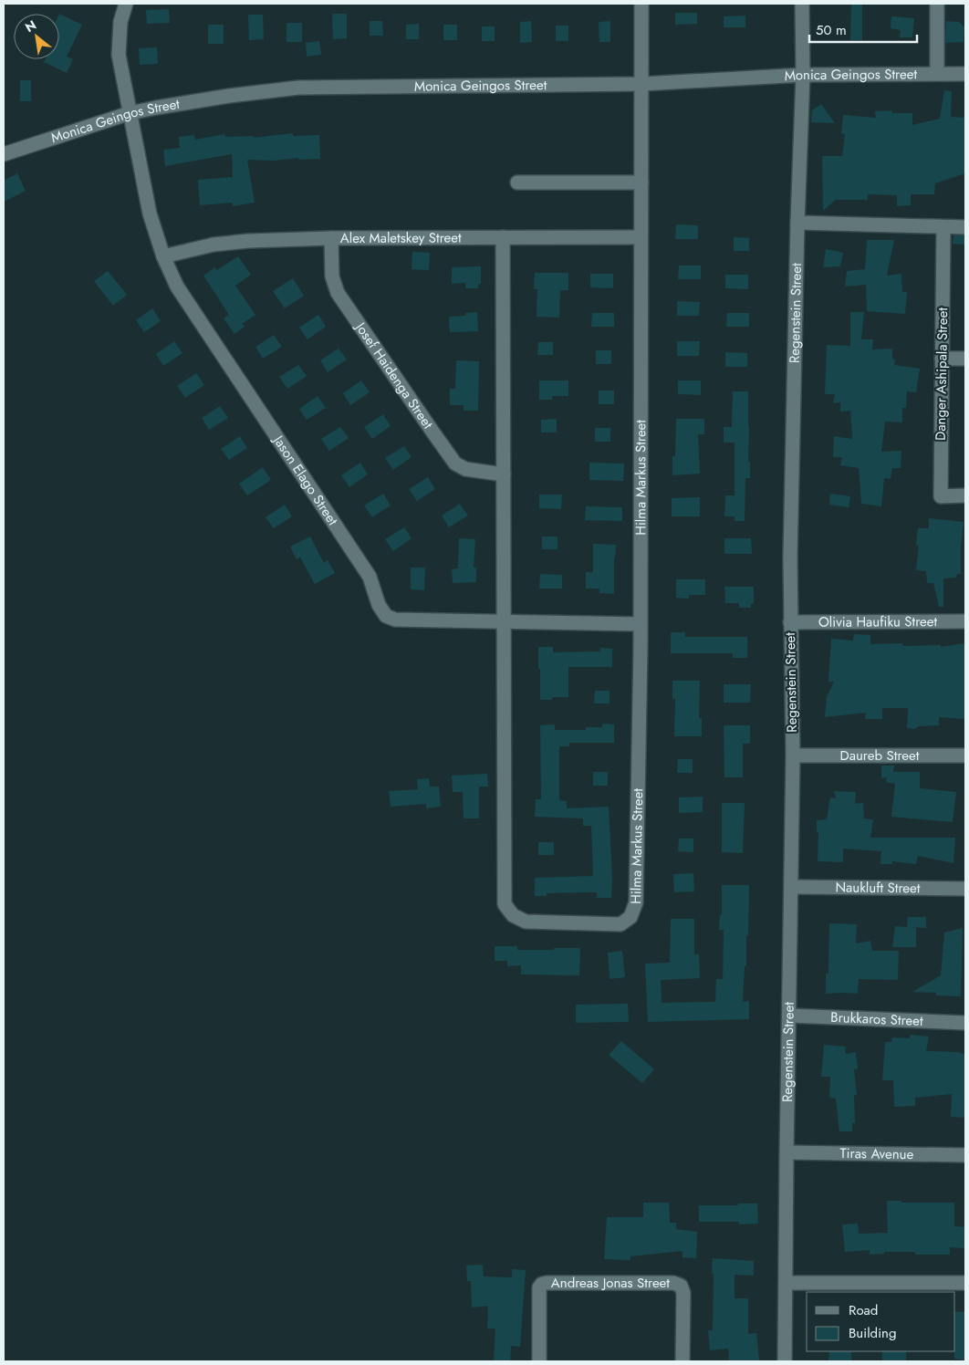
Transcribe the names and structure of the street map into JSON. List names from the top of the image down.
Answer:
{
  "streets": {
    "street": [
      "Monica Geingos Street",
      "Alex Maletskey Street",
      "Regenstein Street",
      "Danger Ashipala Street",
      "Josef Haidenga Street",
      "Hilma Markus Street",
      "Jason Elago Street",
      "Olivia Haufiku Street",
      "Daureb Street",
      "Naukluft Street",
      "Brukkaros Street",
      "Tiras Avenue",
      "Andreas Jonas Street"
    ]
  },
  "crossings": [
    ["Monica Geingos Street", "Regenstein Street"],
    ["Monica Geingos Street", "Hilma Markus Street"],
    ["Monica Geingos Street", "Jason Elago Street"],
    ["Alex Maletskey Street", "Josef Haidenga Street"],
    ["Alex Maletskey Street", "Hilma Markus Street"],
    ["Alex Maletskey Street", "Jason Elago Street"],
    ["Regenstein Street", "Olivia Haufiku Street"],
    ["Regenstein Street", "Daureb Street"],
    ["Regenstein Street", "Naukluft Street"],
    ["Regenstein Street", "Brukkaros Street"],
    ["Regenstein Street", "Tiras Avenue"],
    ["Josef Haidenga Street", "Hilma Markus Street"],
    ["Hilma Markus Street", "Jason Elago Street"]
  ],
  "legend": ["Road", "Building"],
  "scale_bar": "50 m",
  "north": "top left"
}
